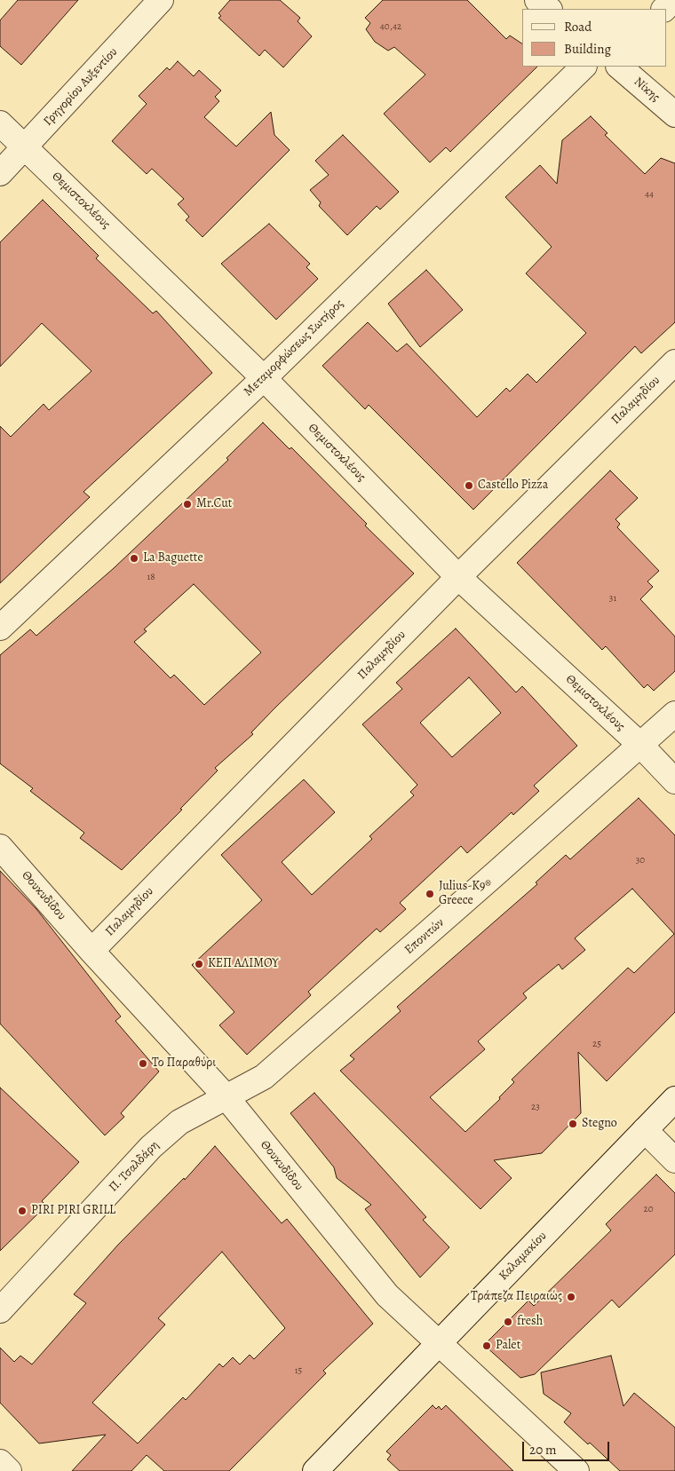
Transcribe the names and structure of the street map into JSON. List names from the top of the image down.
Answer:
{
  "streets": {
    "street": [
      "Γρηγορίου Αυξεντίου",
      "Νίκης",
      "Θεμιστοκλέους",
      "Μεταμορφώσεως Σωτήρος",
      "Παλαμηδίου",
      "Θουκυδίδου",
      "Επονιτών",
      "Π. Τσαλδάρη",
      "Καλαμακίου"
    ]
  },
  "crossings": [
    ["Γρηγορίου Αυξεντίου", "Θεμιστοκλέους"],
    ["Θεμιστοκλέους", "Μεταμορφώσεως Σωτήρος"],
    ["Θεμιστοκλέους", "Παλαμηδίου"],
    ["Θεμιστοκλέους", "Επονιτών"],
    ["Παλαμηδίου", "Θουκυδίδου"],
    ["Θουκυδίδου", "Επονιτών"],
    ["Θουκυδίδου", "Π. Τσαλδάρη"],
    ["Θουκυδίδου", "Καλαμακίου"],
    ["Επονιτών", "Π. Τσαλδάρη"]
  ],
  "places": [
    "Castello Pizza",
    "Mr.Cut",
    "La Baguette",
    "Julius-K9® Greece",
    "ΚΕΠ ΑΛΙΜΟΥ",
    "Το Παραθύρι",
    "Stegno",
    "PIRI PIRI GRILL",
    "Τράπεζα Πειραιώς",
    "fresh",
    "Palet"
  ],
  "house_numbers": [
    "40,42",
    "44",
    "18",
    "31",
    "30",
    "25",
    "23",
    "20",
    "15"
  ],
  "legend": ["Road", "Building"],
  "scale_bar": "20 m"
}
